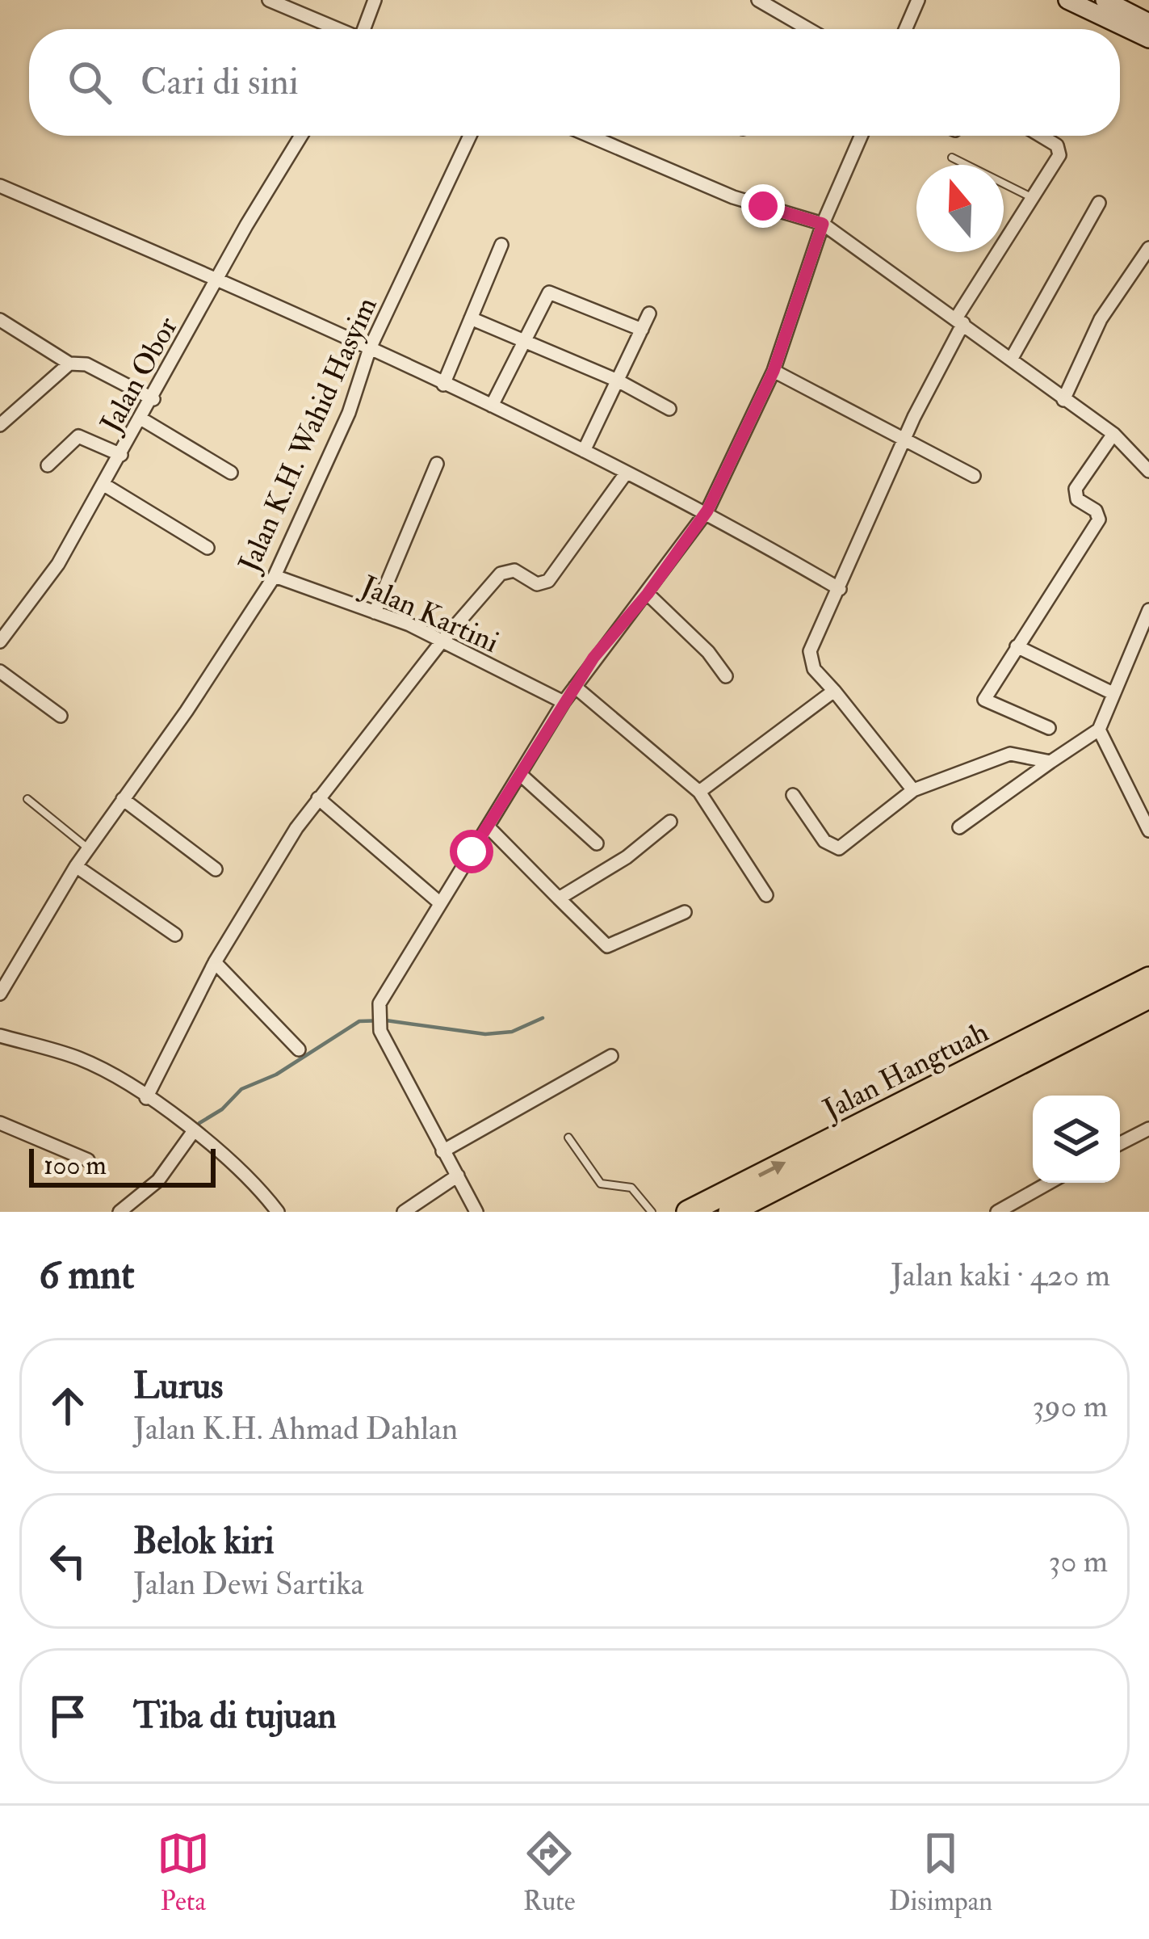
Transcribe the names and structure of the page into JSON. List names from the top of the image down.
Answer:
{
  "streets": {
    "highway": ["Jalan Hangtuah"],
    "street": ["Jalan Obor", "Jalan K.H. Wahid Hasyim", "Jalan Kartini"]
  },
  "crossings": [
    ["Jalan K.H. Wahid Hasyim", "Jalan Kartini"]
  ],
  "scale_bar": "100 m",
  "north": "top",
  "page": {
    "search": "Cari di sini",
    "scale": "100 m",
    "heading": ["6 mnt", "Jalan kaki · 420 m"],
    "list": [
      ["Lurus", "Jalan K.H. Ahmad Dahlan", "390 m"],
      ["Belok kiri", "Jalan Dewi Sartika", "30 m"],
      "Tiba di tujuan"
    ],
    "nav": ["Peta", "Rute", "Disimpan"]
  }
}
